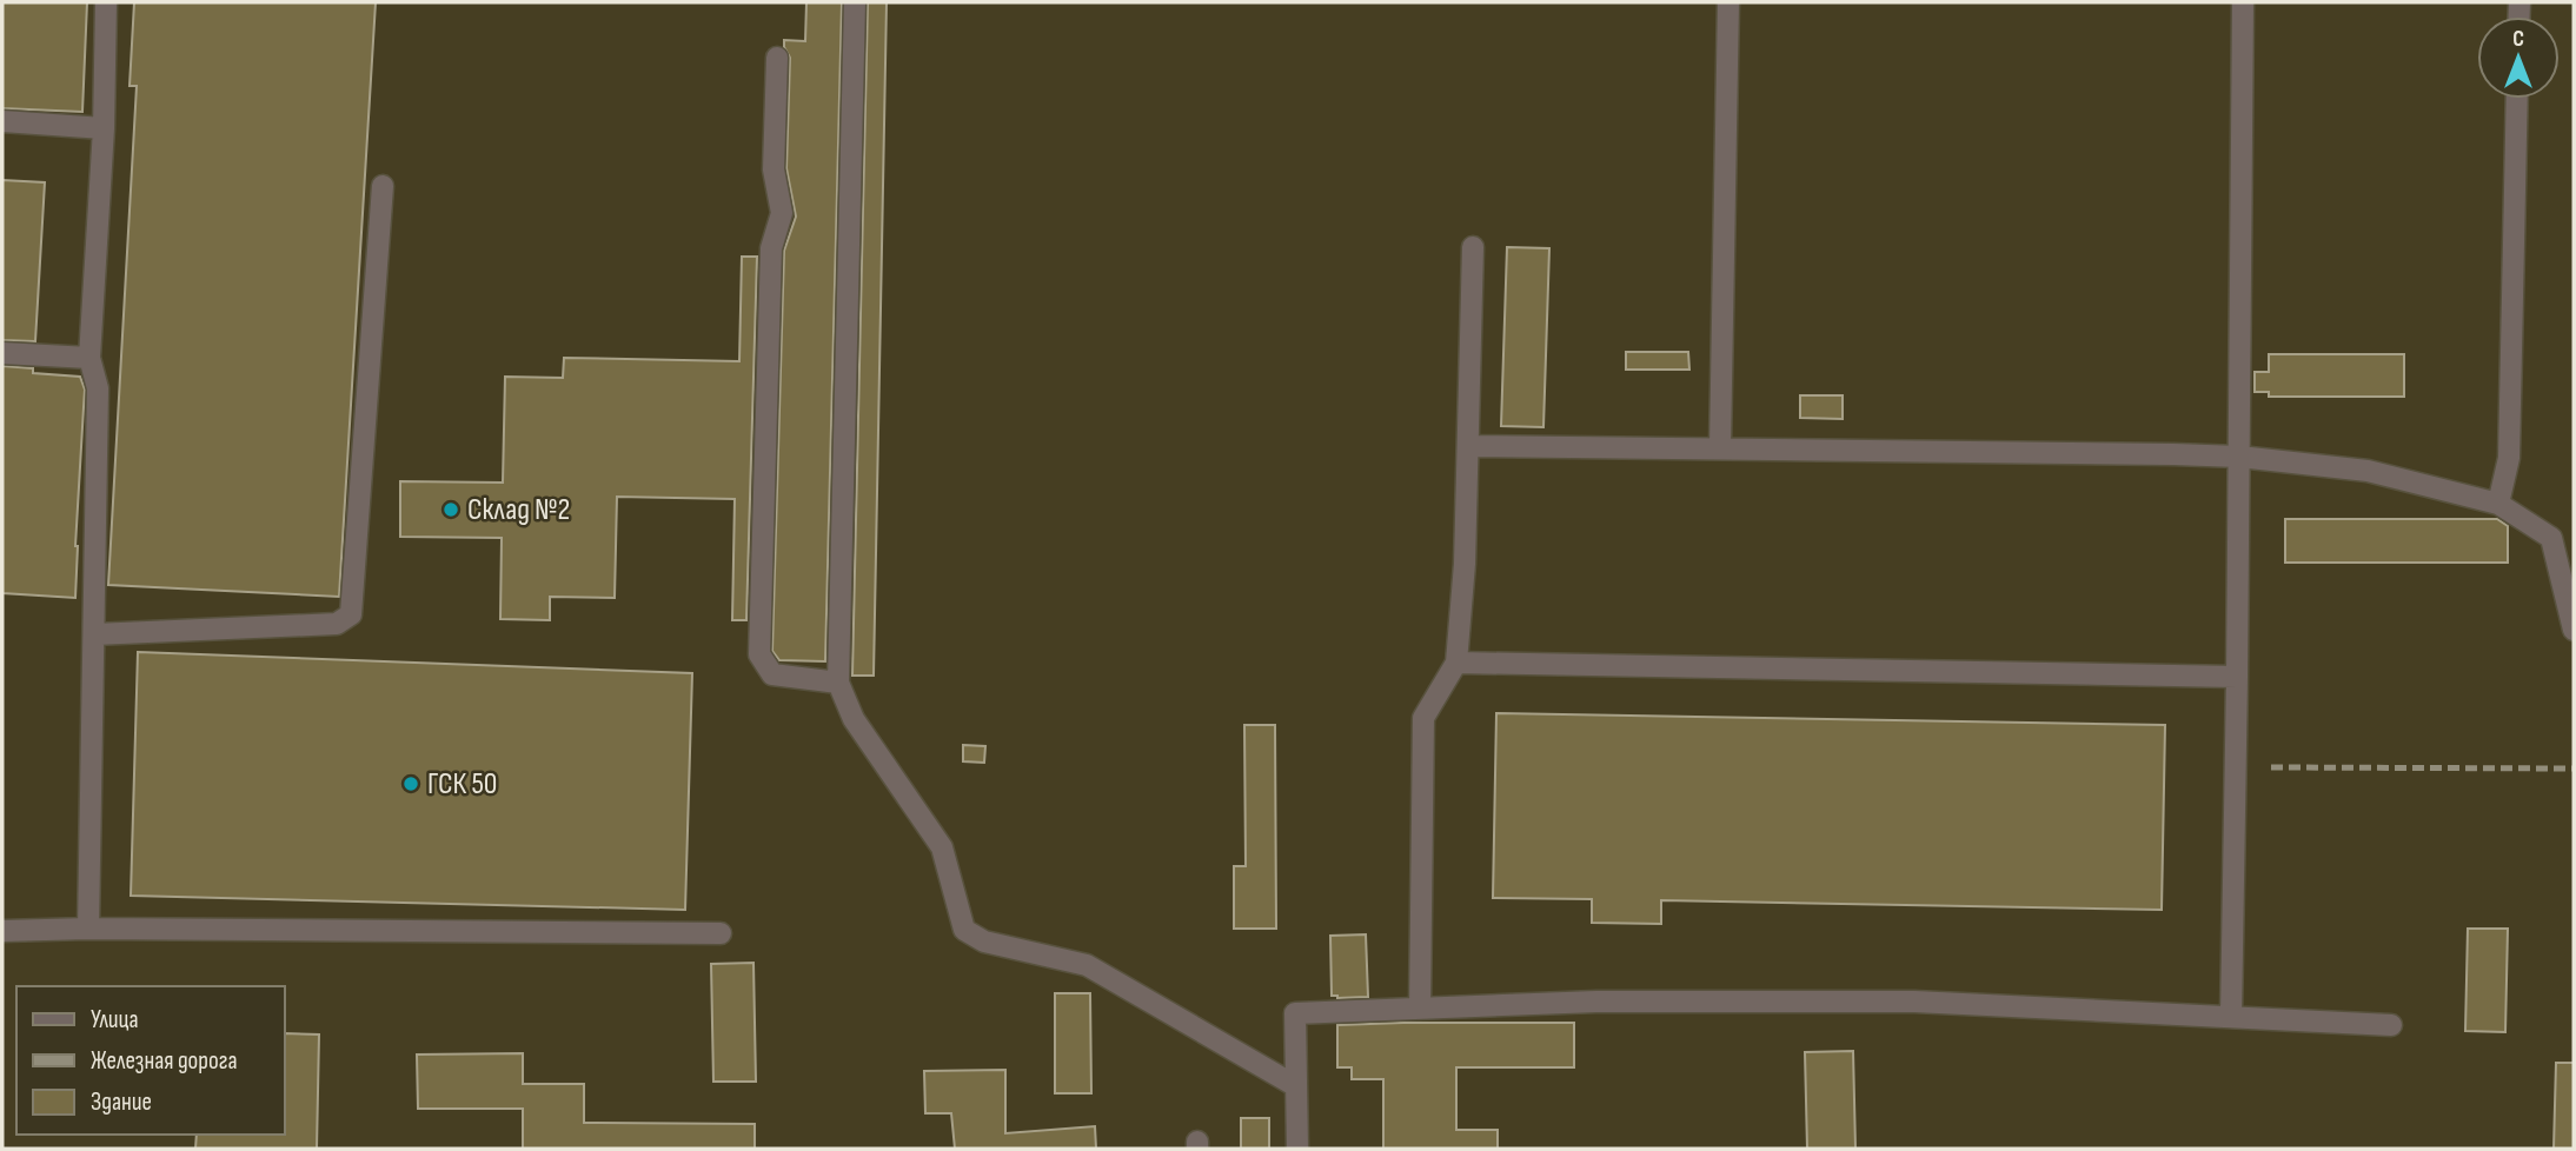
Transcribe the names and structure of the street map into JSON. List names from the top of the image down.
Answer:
{
  "places": ["Склад №2", "ГСК 50"],
  "legend": ["Улица", "Железная дорога", "Здание"],
  "north": "top"
}
